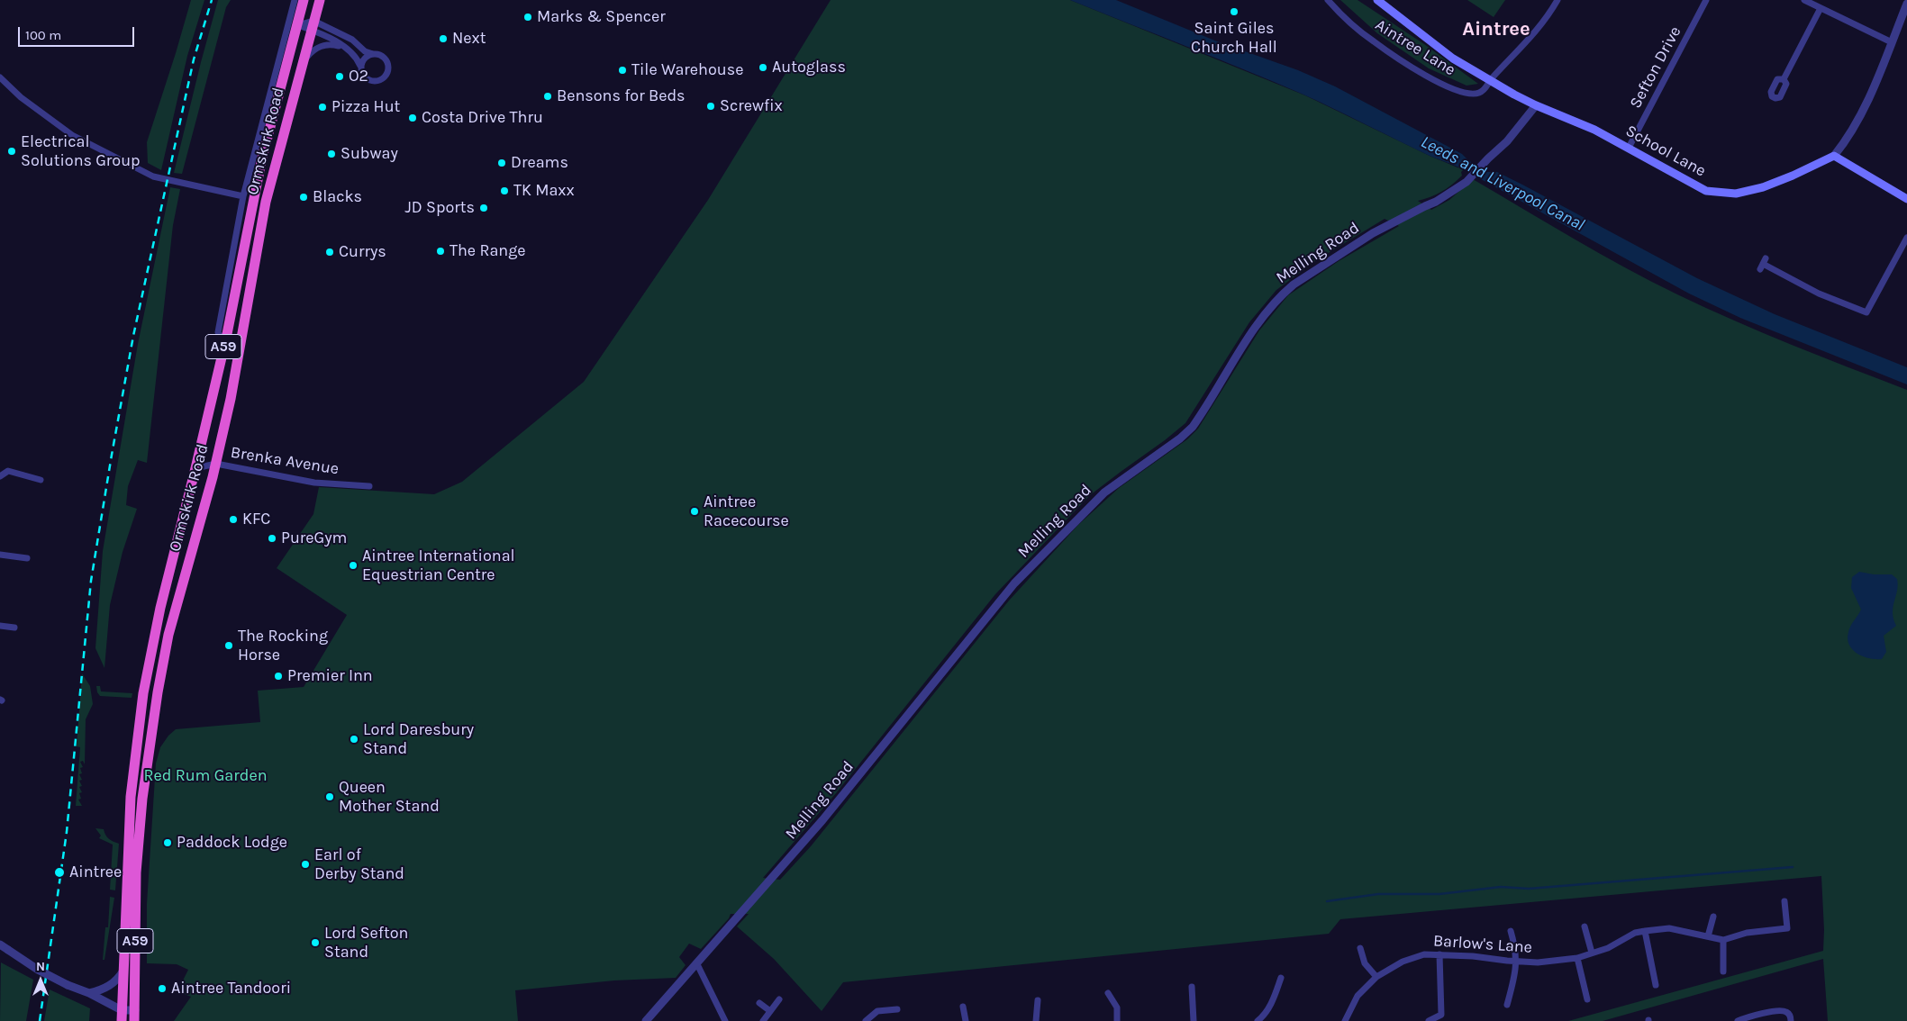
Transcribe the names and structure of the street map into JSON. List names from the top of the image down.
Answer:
{
  "streets": {
    "highway": ["Ormskirk Road", "A59"],
    "main road": ["Aintree Lane", "School Lane"],
    "street": [
      "Sefton Drive",
      "Melling Road",
      "Brenka Avenue",
      "Barlow's Lane"
    ]
  },
  "crossings": [
    ["Aintree Lane", "School Lane"],
    ["Aintree Lane", "Melling Road"],
    ["Sefton Drive", "School Lane"],
    ["Ormskirk Road", "A59"],
    ["Ormskirk Road", "Brenka Avenue"],
    ["School Lane", "Melling Road"]
  ],
  "districts": ["Aintree"],
  "water": ["Leeds and Liverpool Canal"],
  "parks": ["Red Rum Garden"],
  "places": [
    "Saint Giles Church Hall",
    "Marks & Spencer",
    "Next",
    "Autoglass",
    "Tile Warehouse",
    "O2",
    "Bensons for Beds",
    "Screwfix",
    "Pizza Hut",
    "Costa Drive Thru",
    "Electrical Solutions Group",
    "Subway",
    "Dreams",
    "TK Maxx",
    "Blacks",
    "JD Sports",
    "The Range",
    "Currys",
    "Aintree Racecourse",
    "KFC",
    "PureGym",
    "Aintree International Equestrian Centre",
    "The Rocking Horse",
    "Premier Inn",
    "Lord Daresbury Stand",
    "Queen Mother Stand",
    "Paddock Lodge",
    "Earl of Derby Stand",
    "Aintree",
    "Lord Sefton Stand",
    "Aintree Tandoori"
  ],
  "scale_bar": "100 m",
  "north": "top"
}
